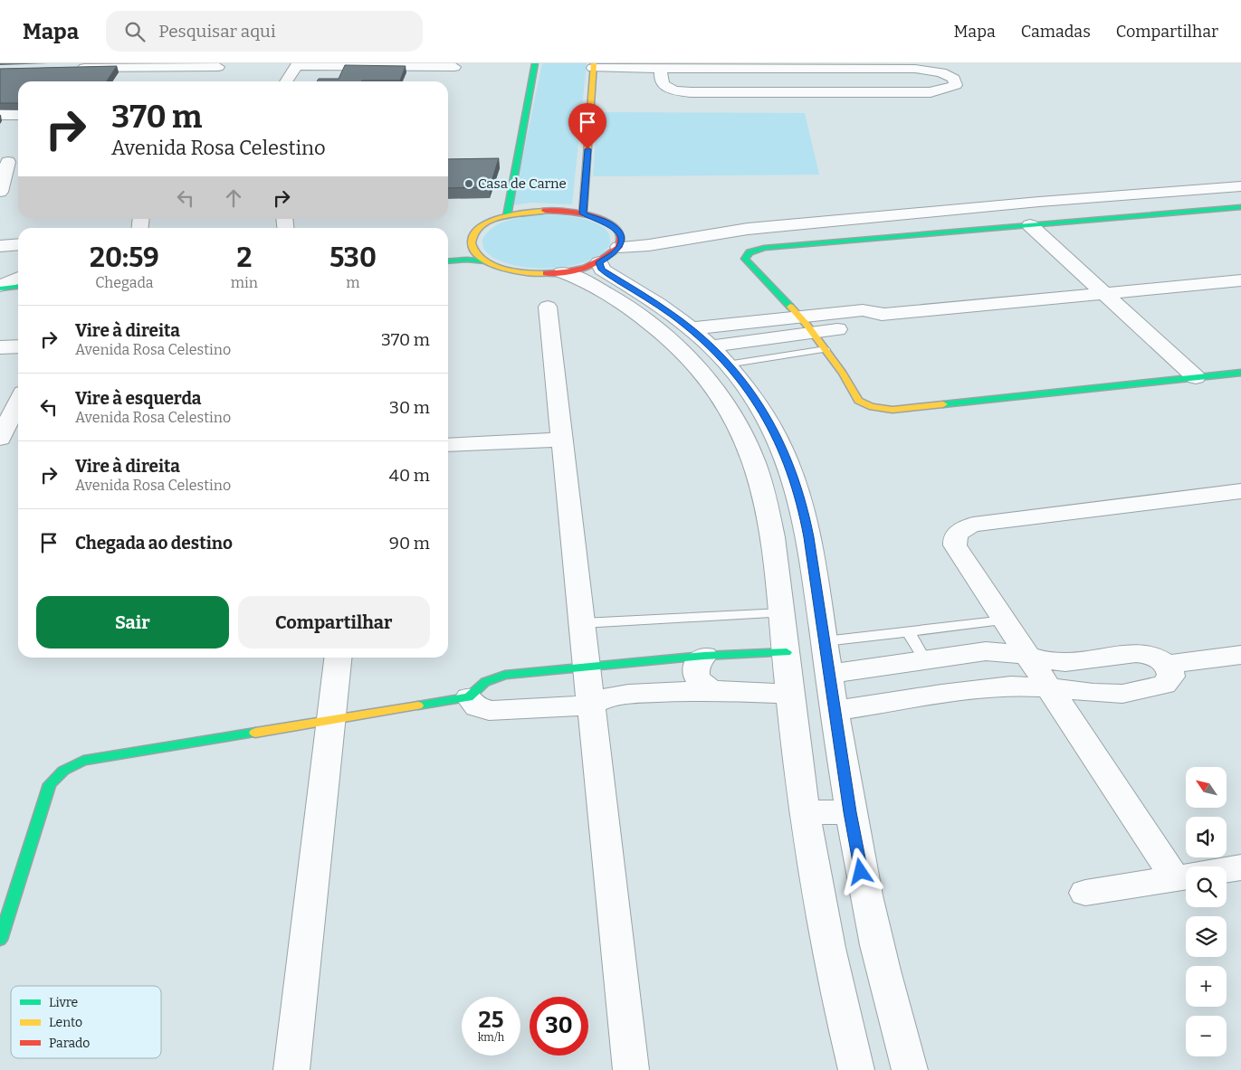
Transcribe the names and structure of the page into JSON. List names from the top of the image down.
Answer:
{
  "places": ["Casa de Carne"],
  "legend": ["Livre", "Lento", "Parado"],
  "north": "top left",
  "page": {
    "header": "Mapa",
    "search": "Pesquisar aqui",
    "nav": ["Mapa", "Camadas", "Compartilhar"],
    "turn": ["370 m", "Avenida Rosa Celestino"],
    "eta": [
      "20:59",
      "Chegada",
      "2",
      "min",
      "530",
      "m"
    ],
    "list": [
      {
        "name": "Vire à direita",
        "note": "Avenida Rosa Celestino",
        "value": "370 m"
      },
      {
        "name": "Vire à esquerda",
        "note": "Avenida Rosa Celestino",
        "value": "30 m"
      },
      {
        "name": "Vire à direita",
        "note": "Avenida Rosa Celestino",
        "value": "40 m"
      },
      {
        "name": "Chegada ao destino",
        "value": "90 m"
      }
    ],
    "buttons": ["Sair", "Compartilhar"],
    "map_buttons": ["+", "−"],
    "speed": "25 km/h",
    "limit": "30"
  }
}
